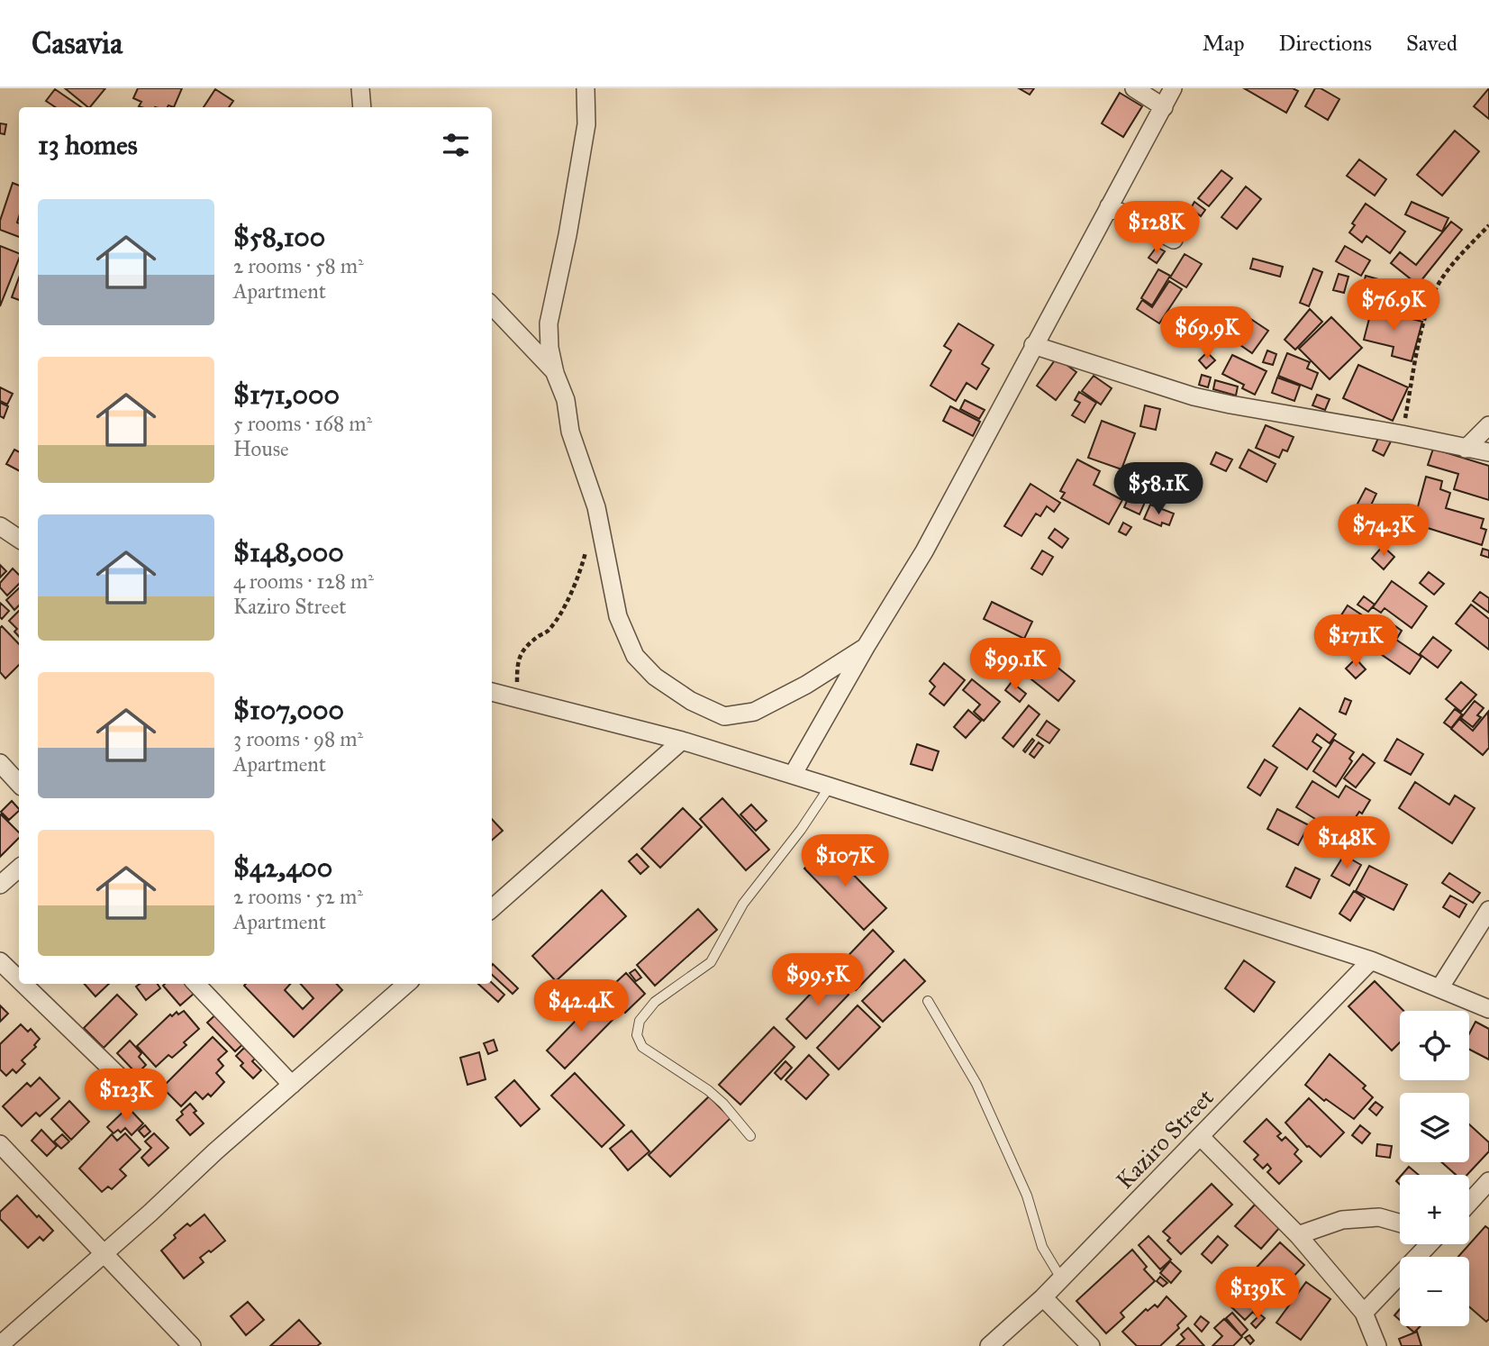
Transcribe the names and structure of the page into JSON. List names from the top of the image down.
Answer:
{
  "streets": {
    "street": ["Kaziro Street"]
  },
  "page": {
    "header": "Casavia",
    "nav": ["Map", "Directions", "Saved"],
    "heading": "13 homes",
    "list": [
      {
        "name": "$58,100",
        "note": "2 rooms · 58 m² · Apartment"
      },
      {
        "name": "$171,000",
        "note": "5 rooms · 168 m² · House"
      },
      {
        "name": "$148,000",
        "note": "4 rooms · 128 m² · Kaziro Street"
      },
      {
        "name": "$107,000",
        "note": "3 rooms · 98 m² · Apartment"
      },
      {
        "name": "$42,400",
        "note": "2 rooms · 52 m² · Apartment"
      }
    ],
    "price": [
      "$128K",
      "$76.9K",
      "$69.9K",
      "$58.1K",
      "$74.3K",
      "$171K",
      "$99.1K",
      "$148K",
      "$107K",
      "$99.5K",
      "$42.4K",
      "$123K",
      "$139K"
    ],
    "map_buttons": ["+", "−"]
  }
}
